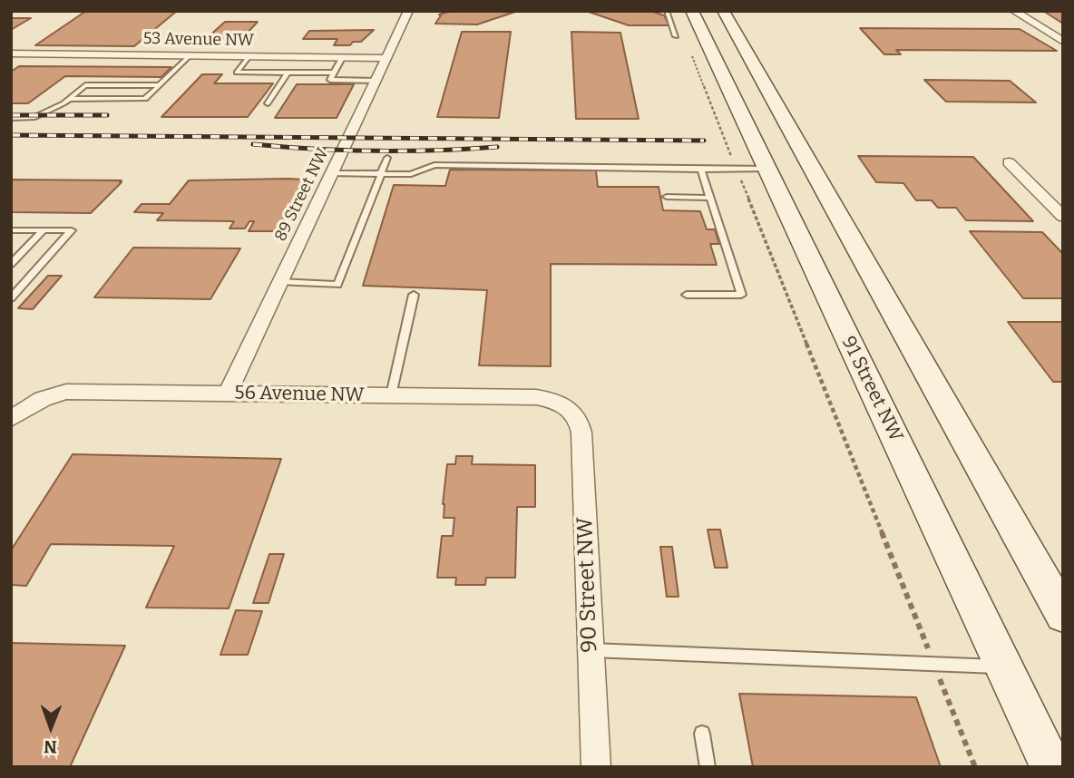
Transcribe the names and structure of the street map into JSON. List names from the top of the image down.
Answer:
{
  "streets": {
    "main road": ["91 Street NW"],
    "street": [
      "53 Avenue NW",
      "89 Street NW",
      "56 Avenue NW",
      "90 Street NW"
    ]
  },
  "crossings": [
    ["53 Avenue NW", "89 Street NW"],
    ["89 Street NW", "56 Avenue NW"],
    ["56 Avenue NW", "90 Street NW"]
  ],
  "north": "bottom"
}
